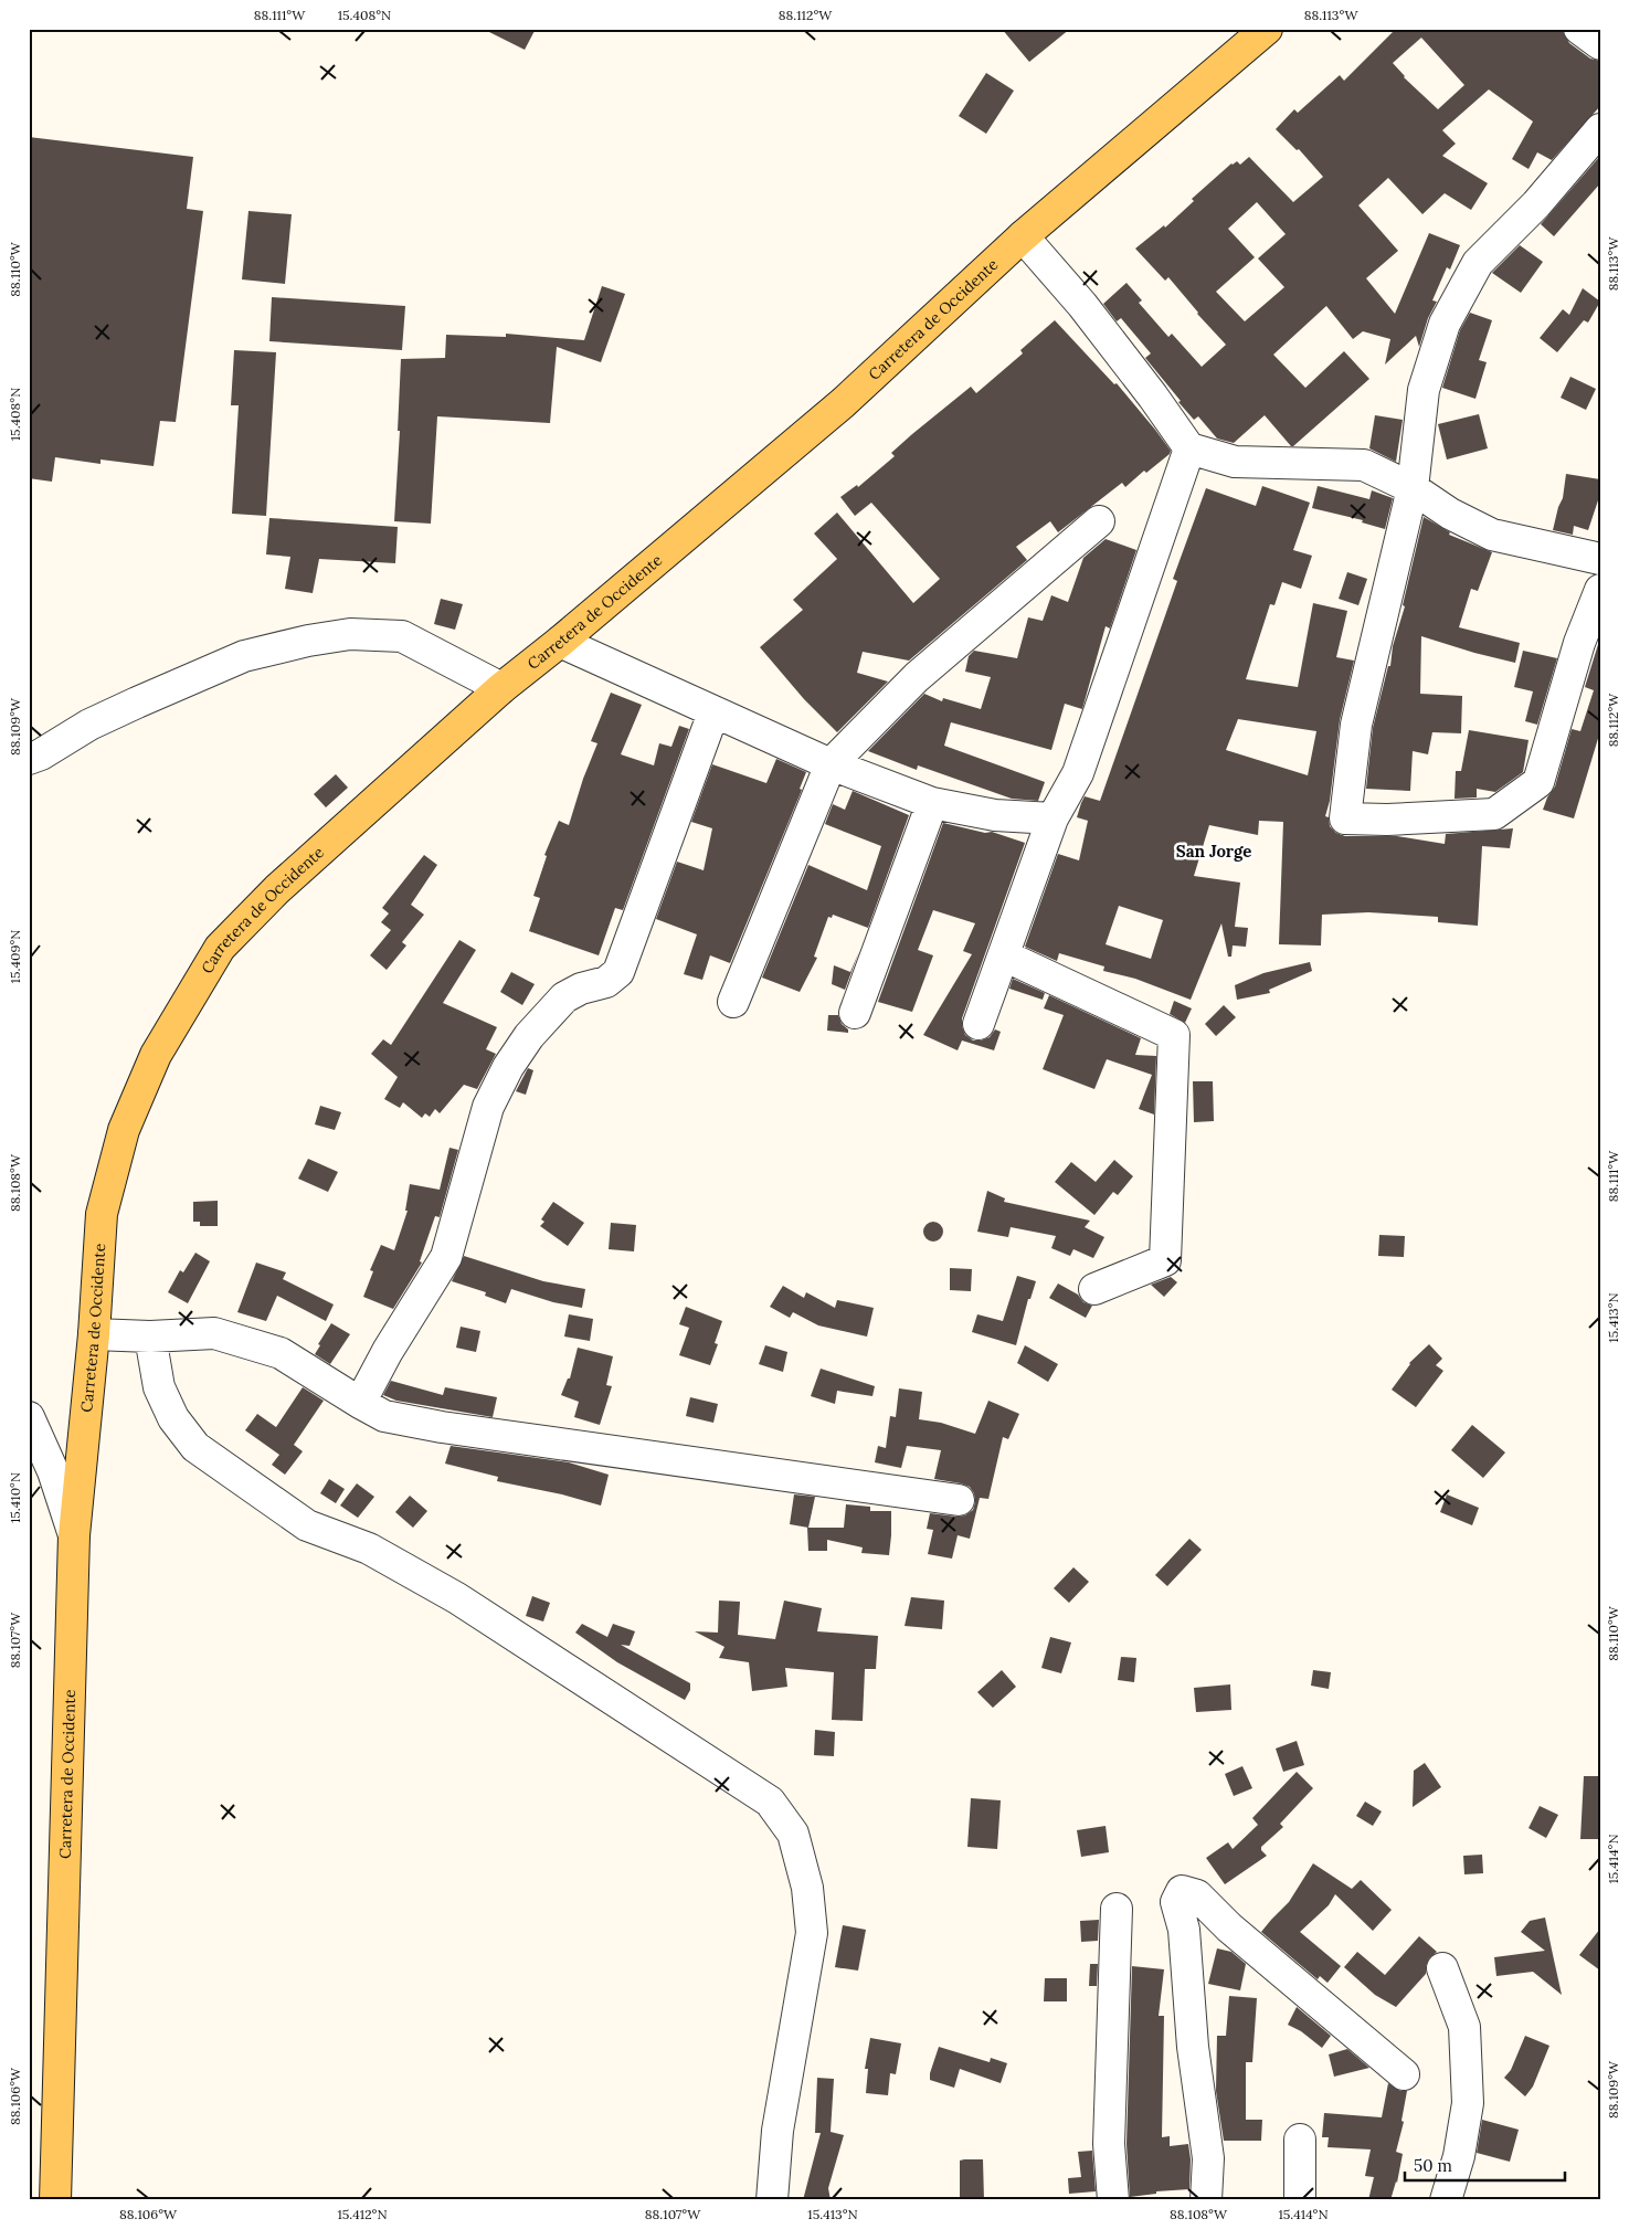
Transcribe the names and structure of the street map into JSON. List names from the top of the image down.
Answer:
{
  "streets": {
    "main road": ["Carretera de Occidente"]
  },
  "districts": ["San Jorge"],
  "scale_bar": "50 m",
  "coordinates": [
    "88.111°W",
    "15.408°N",
    "88.112°W",
    "88.113°W",
    "88.110°W",
    "88.109°W",
    "15.409°N",
    "88.108°W",
    "15.413°N",
    "15.410°N",
    "88.107°W",
    "15.414°N",
    "88.106°W",
    "15.412°N"
  ]
}
